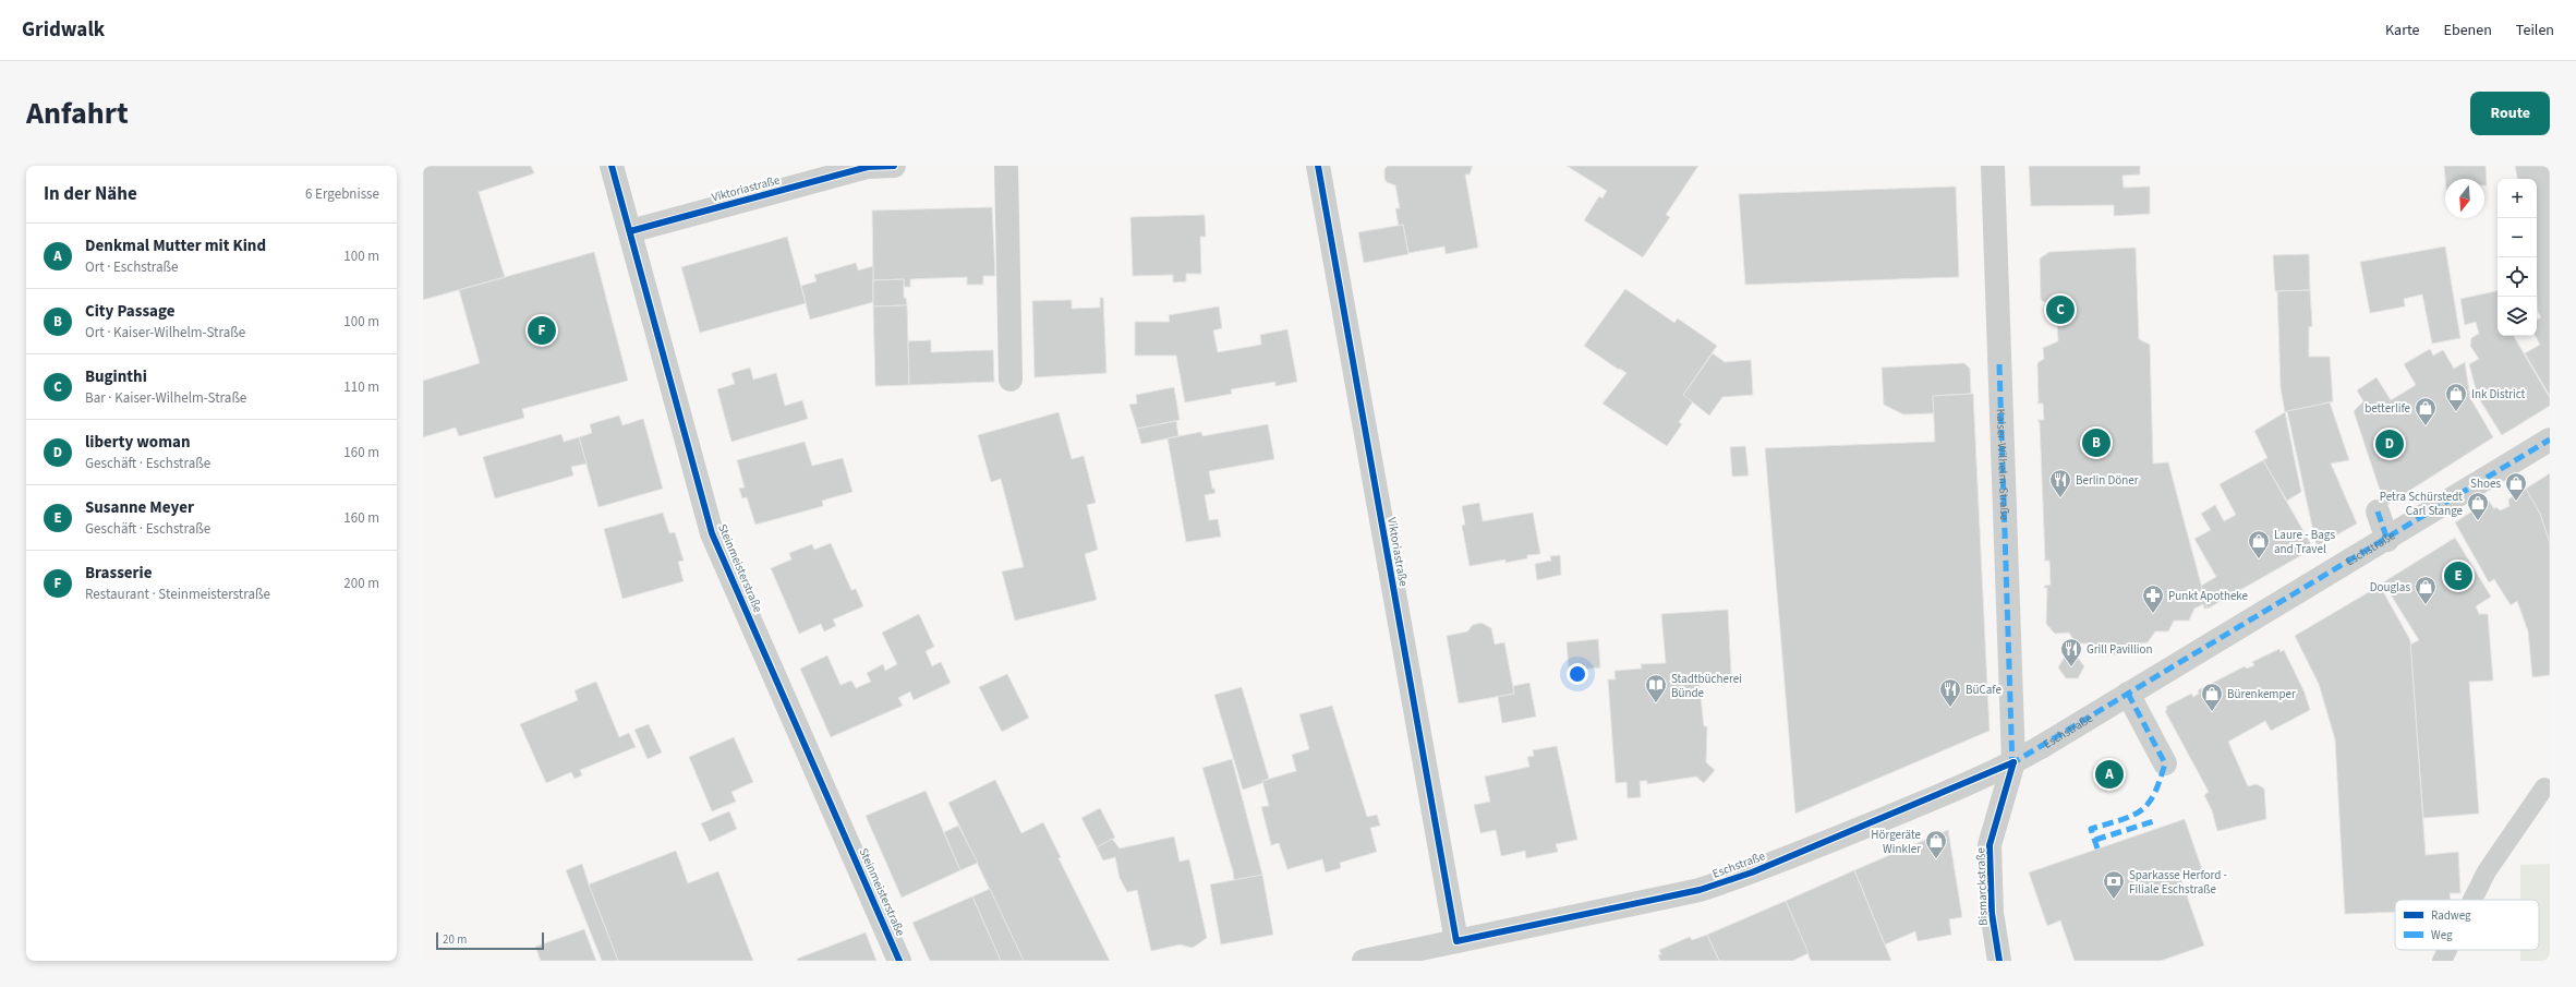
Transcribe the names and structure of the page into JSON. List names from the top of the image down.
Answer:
{
  "streets": {
    "street": [
      "Viktoriastraße",
      "Kaiser-Wilhelm-Straße",
      "Eschstraße",
      "Steinmeisterstraße",
      "Bismarckstraße"
    ]
  },
  "crossings": [
    ["Viktoriastraße", "Eschstraße"],
    ["Viktoriastraße", "Steinmeisterstraße"],
    ["Kaiser-Wilhelm-Straße", "Eschstraße"],
    ["Kaiser-Wilhelm-Straße", "Bismarckstraße"],
    ["Eschstraße", "Bismarckstraße"]
  ],
  "places": {
    "shop": [
      "Ink District",
      "betterlife",
      "Shoes",
      "Petra Schürstedt Carl Stange",
      "Laure - Bags and Travel",
      "Douglas",
      "Bürenkemper",
      "Hörgeräte Winkler"
    ],
    "restaurant": ["Berlin Döner", "Grill Pavillion", "BüCafe"],
    "pharmacy": ["Punkt Apotheke"],
    "library": ["Stadtbücherei Bünde"],
    "bank": ["Sparkasse Herford - Filiale Eschstraße"]
  },
  "legend": ["Radweg", "Weg"],
  "scale_bar": "20 m",
  "north": "bottom",
  "page": {
    "header": "Gridwalk",
    "nav": ["Karte", "Ebenen", "Teilen"],
    "title": "Anfahrt",
    "buttons": "Route",
    "heading": ["In der Nähe", "6 Ergebnisse"],
    "map_buttons": ["+", "−"],
    "list": [
      {
        "mark": "A",
        "name": "Denkmal Mutter mit Kind",
        "note": "Ort · Eschstraße",
        "value": "100 m"
      },
      {
        "mark": "B",
        "name": "City Passage",
        "note": "Ort · Kaiser-Wilhelm-Straße",
        "value": "100 m"
      },
      {
        "mark": "C",
        "name": "Buginthi",
        "note": "Bar · Kaiser-Wilhelm-Straße",
        "value": "110 m"
      },
      {
        "mark": "D",
        "name": "liberty woman",
        "note": "Geschäft · Eschstraße",
        "value": "160 m"
      },
      {
        "mark": "E",
        "name": "Susanne Meyer",
        "note": "Geschäft · Eschstraße",
        "value": "160 m"
      },
      {
        "mark": "F",
        "name": "Brasserie",
        "note": "Restaurant · Steinmeisterstraße",
        "value": "200 m"
      }
    ],
    "pins": [
      "C",
      "F",
      "B",
      "D",
      "E",
      "A"
    ],
    "scale": "20 m"
  }
}
